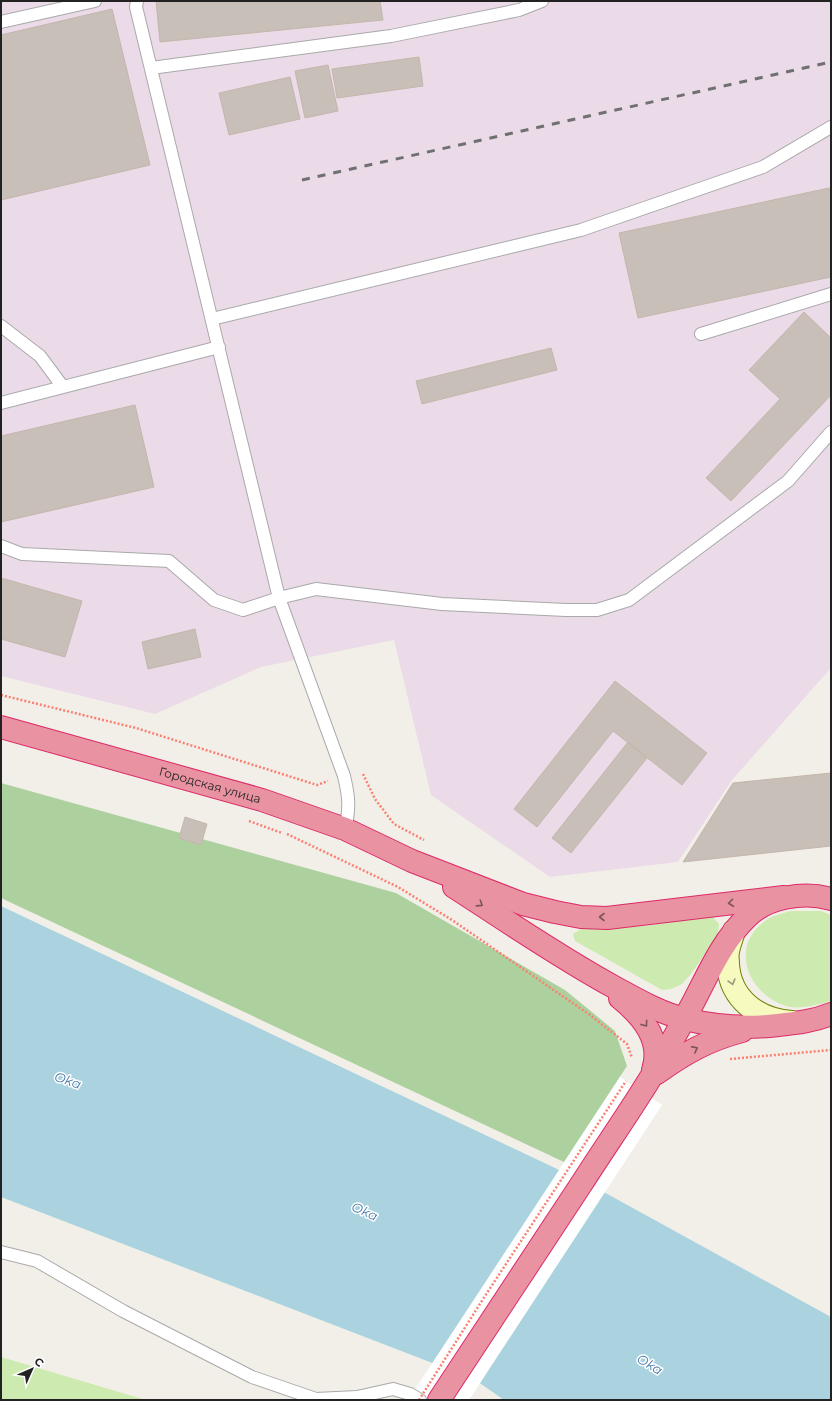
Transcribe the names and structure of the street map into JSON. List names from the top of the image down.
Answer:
{
  "streets": {
    "highway": ["Городская улица"]
  },
  "water": ["Oka"],
  "north": "top right"
}
